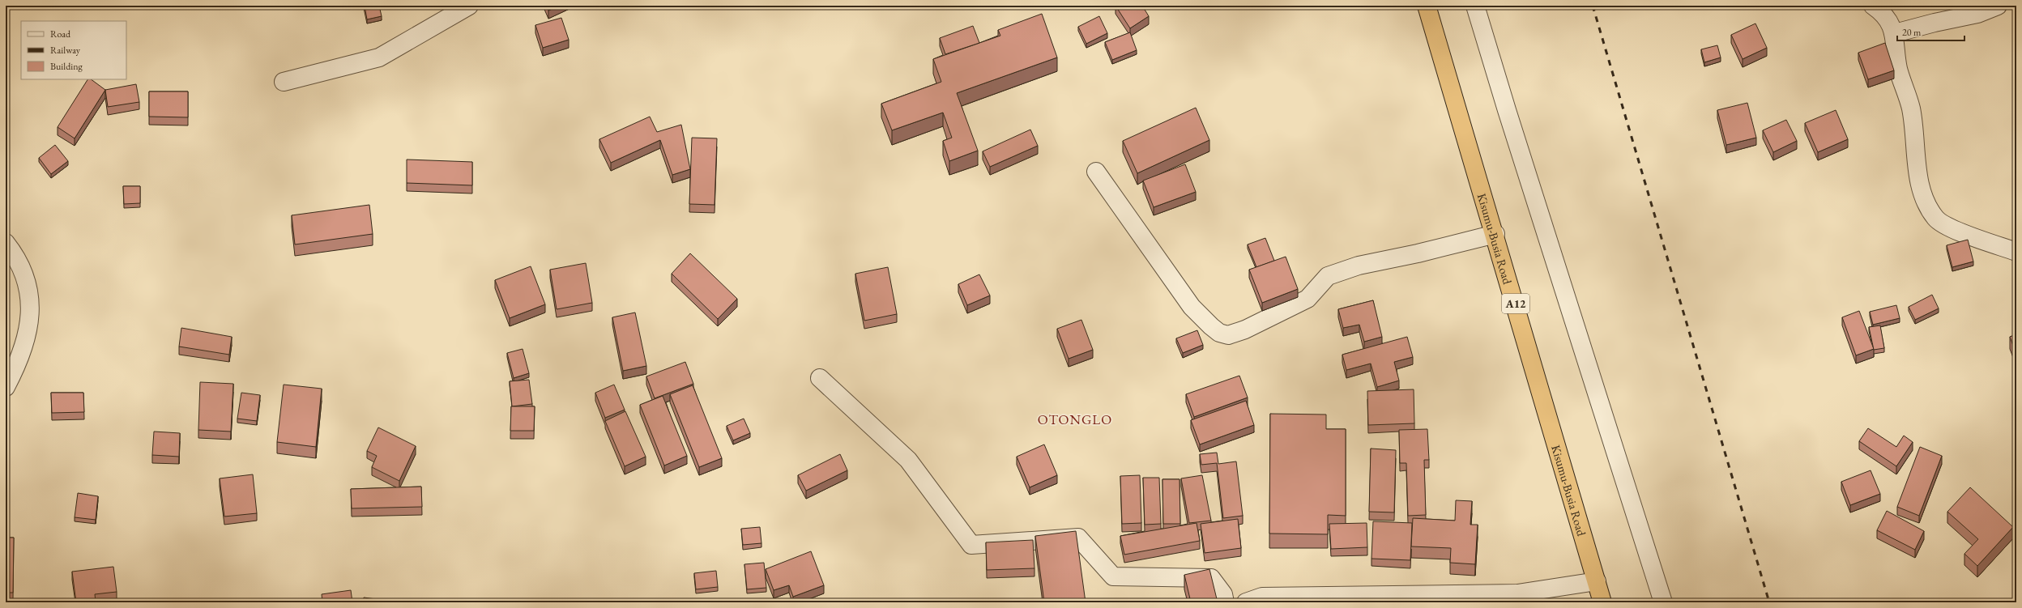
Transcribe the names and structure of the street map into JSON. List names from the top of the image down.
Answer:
{
  "streets": {
    "highway": ["Kisumu-Busia Road", "A12"]
  },
  "districts": ["OTONGLO"],
  "legend": ["Road", "Railway", "Building"],
  "scale_bar": "20 m"
}
